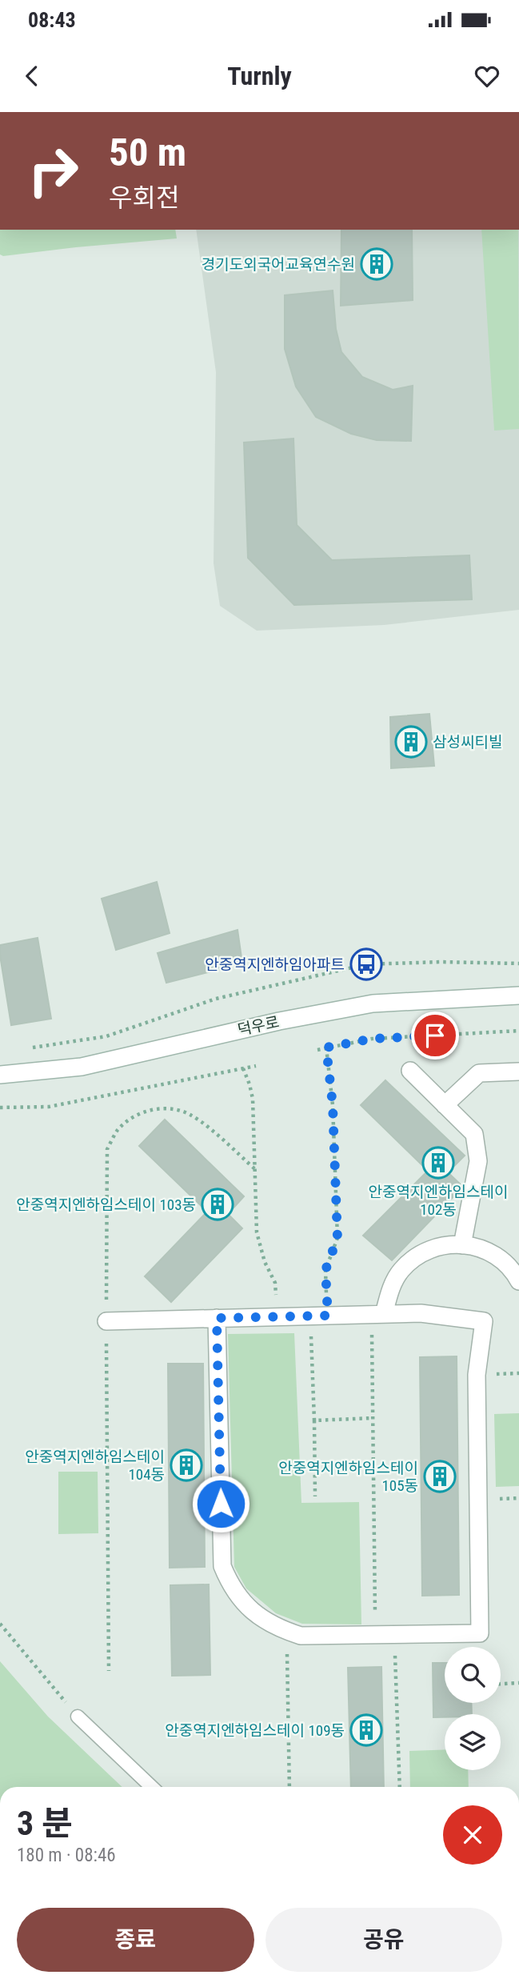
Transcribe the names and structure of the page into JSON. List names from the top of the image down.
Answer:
{
  "streets": {
    "street": ["덕우로"]
  },
  "places": {
    "building": [
      "경기도외국어교육연수원",
      "삼성씨티빌",
      "안중역지엔하임스테이 102동",
      "안중역지엔하임스테이 103동",
      "안중역지엔하임스테이 104동",
      "안중역지엔하임스테이 105동",
      "안중역지엔하임스테이 109동"
    ],
    "bus stop": ["안중역지엔하임아파트"]
  },
  "page": {
    "status": "08:43",
    "header": "Turnly",
    "turn": ["50 m", "우회전"],
    "heading": ["3 분", "180 m · 08:46"],
    "buttons": ["종료", "공유"]
  }
}
